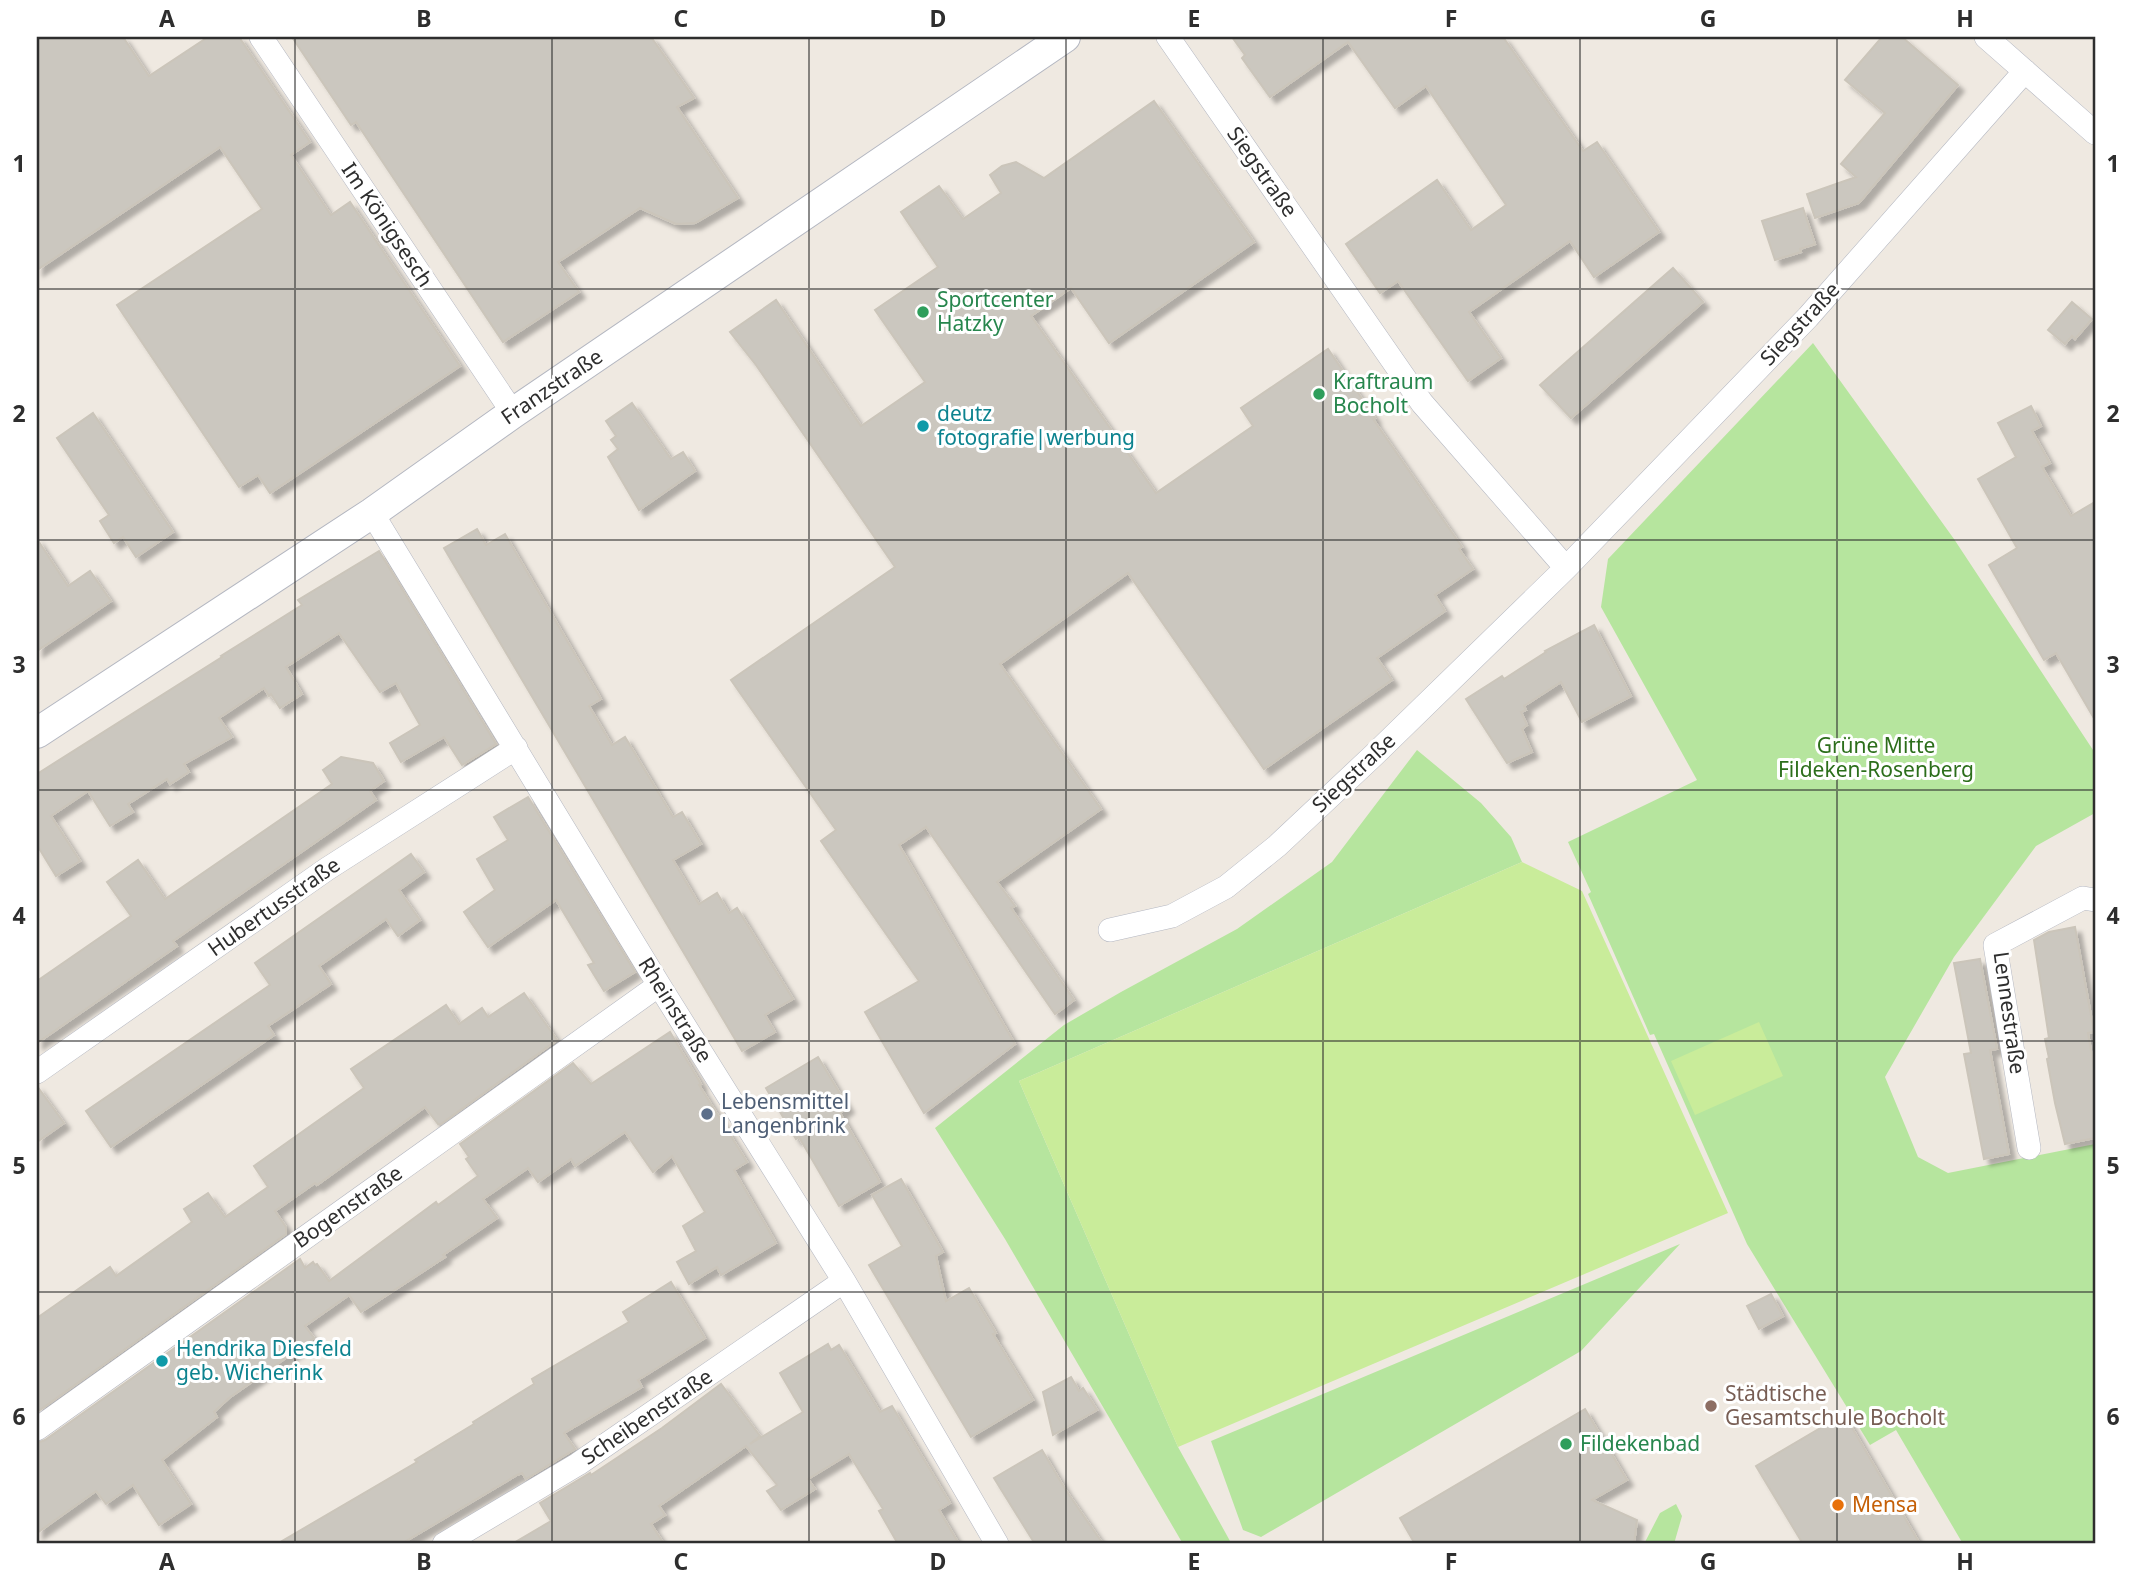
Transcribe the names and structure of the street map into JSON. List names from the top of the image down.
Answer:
{
  "streets": {
    "street": [
      "Siegstraße",
      "Im Königsesch",
      "Franzstraße",
      "Hubertusstraße",
      "Rheinstraße",
      "Lennestraße",
      "Bogenstraße",
      "Scheibenstraße"
    ]
  },
  "crossings": [
    ["Im Königsesch", "Franzstraße"],
    ["Franzstraße", "Rheinstraße"],
    ["Hubertusstraße", "Rheinstraße"],
    ["Rheinstraße", "Bogenstraße"],
    ["Rheinstraße", "Scheibenstraße"]
  ],
  "parks": ["Grüne Mitte Fildeken-Rosenberg"],
  "places": [
    "Sportcenter Hatzky",
    "Kraftraum Bocholt",
    "deutz fotografie|werbung",
    "Lebensmittel Langenbrink",
    "Hendrika Diesfeld geb. Wicherink",
    "Städtische Gesamtschule Bocholt",
    "Fildekenbad",
    "Mensa"
  ],
  "grid": {
    "columns": [
      "A",
      "B",
      "C",
      "D",
      "E",
      "F",
      "G",
      "H"
    ],
    "rows": [
      "1",
      "2",
      "3",
      "4",
      "5",
      "6"
    ]
  }
}
